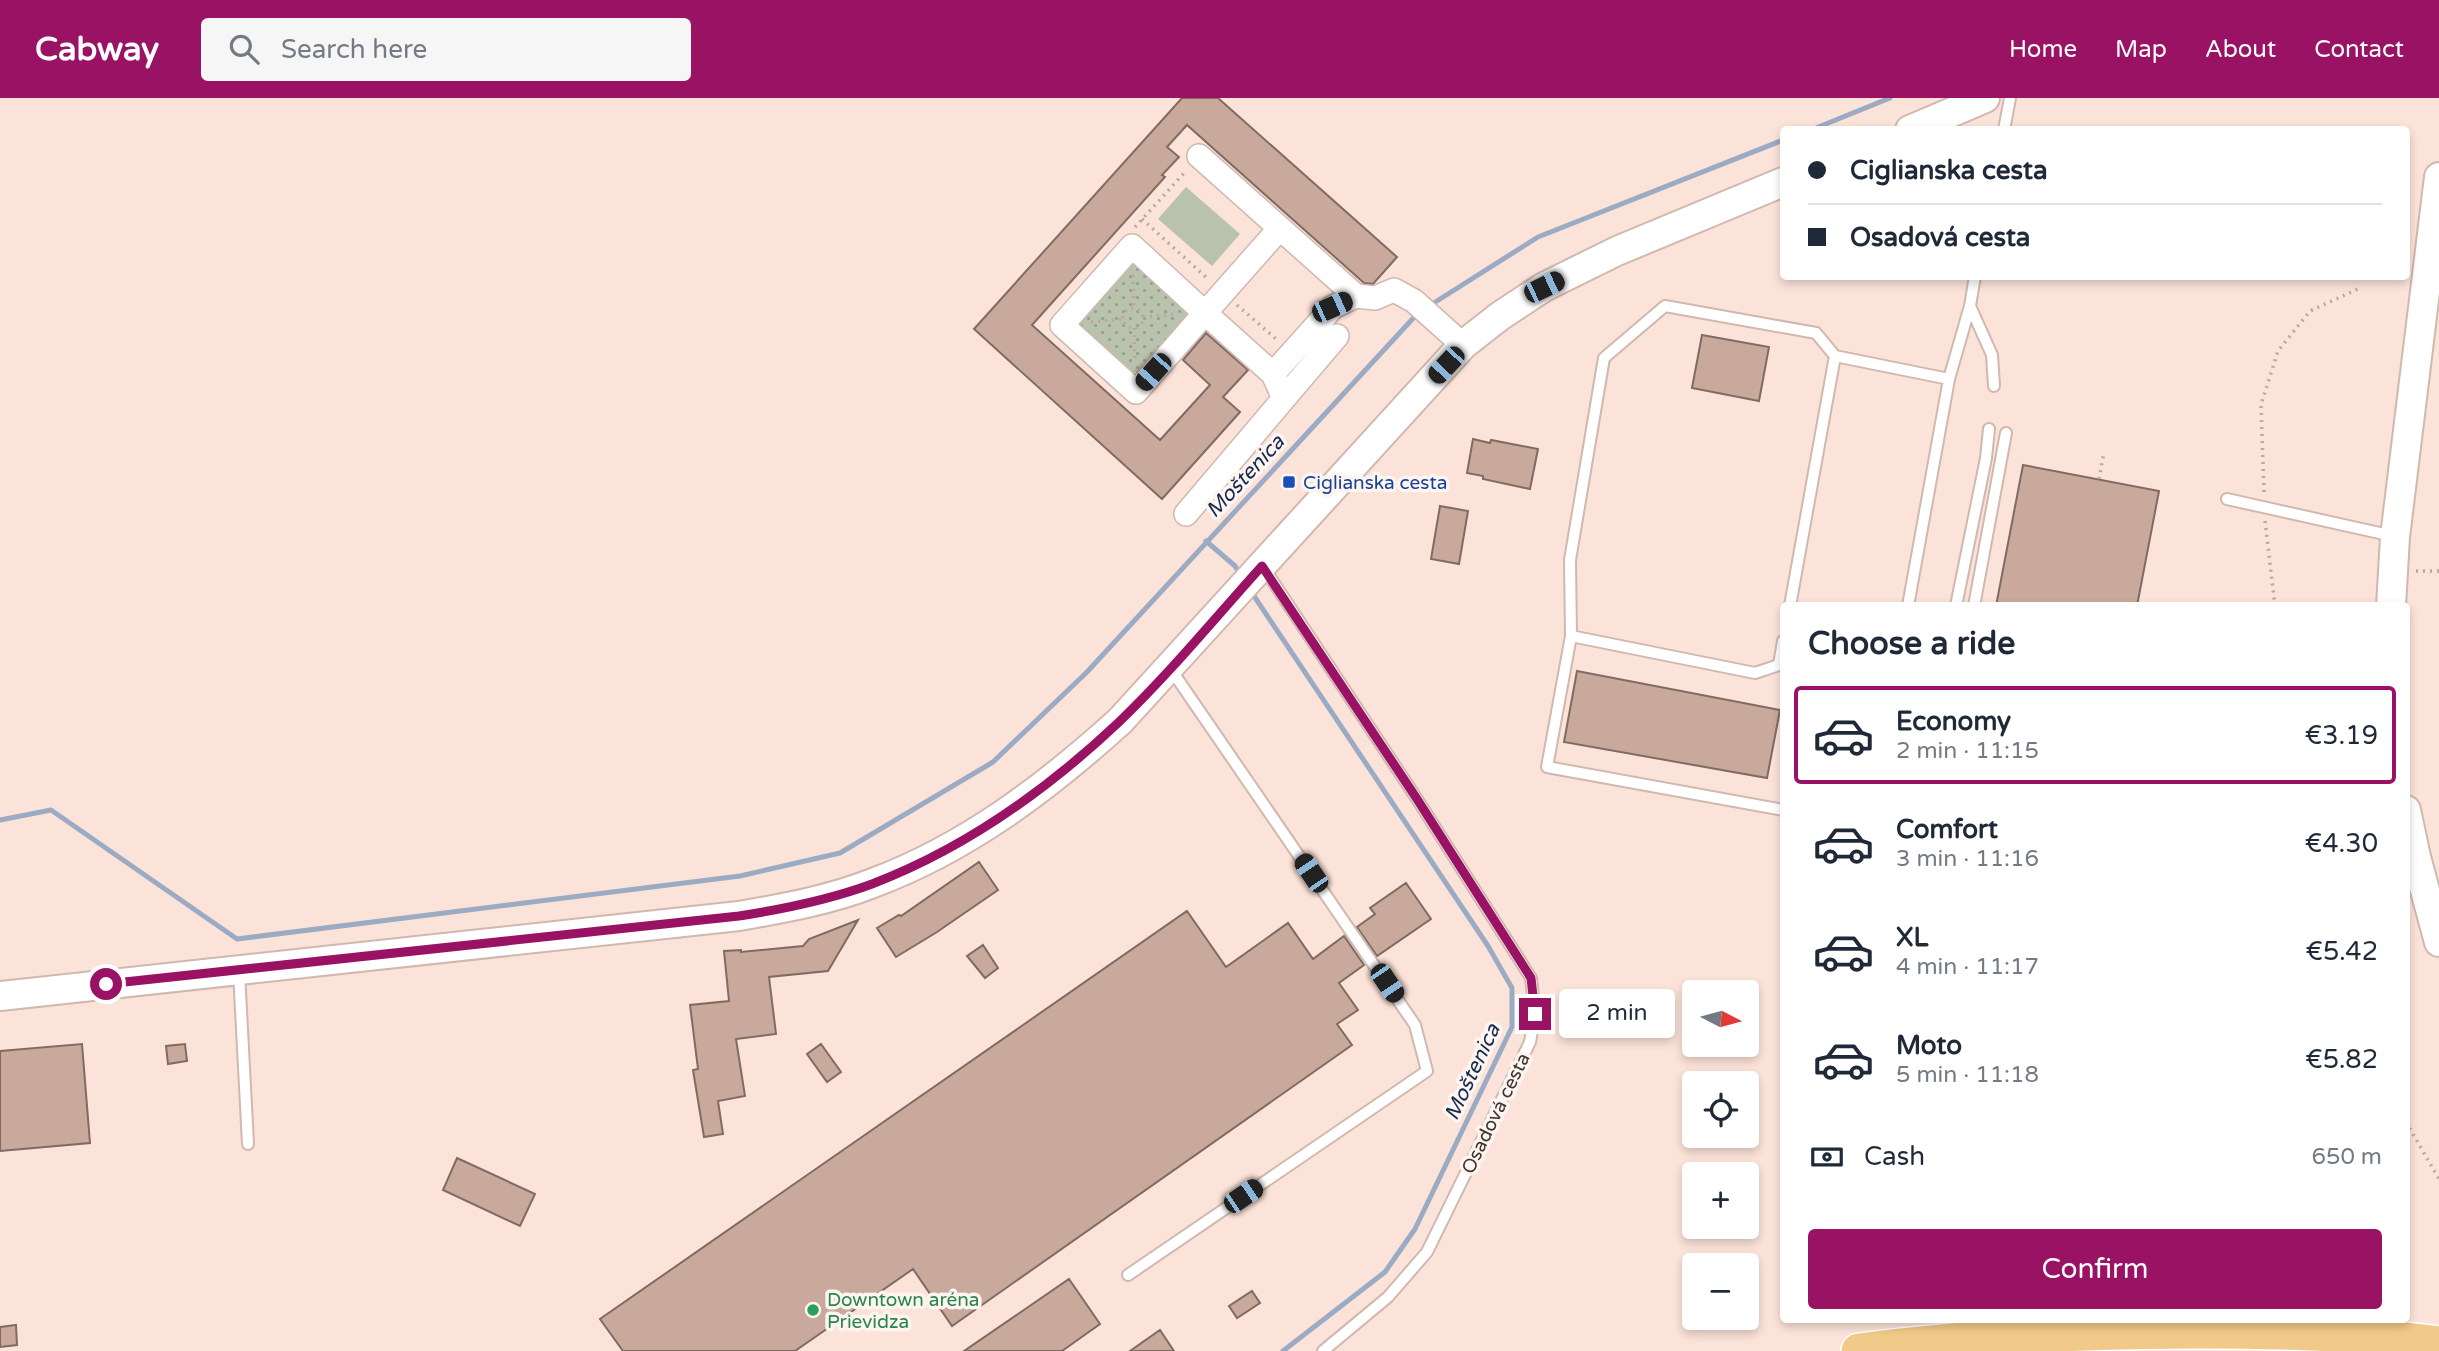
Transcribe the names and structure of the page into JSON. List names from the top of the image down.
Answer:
{
  "streets": {
    "lane": ["Osadová cesta"]
  },
  "water": ["Moštenica"],
  "places": {
    "transit": ["Ciglianska cesta"],
    "other": ["Downtown aréna Prievidza"]
  },
  "north": "right",
  "page": {
    "header": "Cabway",
    "search": "Search here",
    "nav": [
      "Home",
      "Map",
      "About",
      "Contact"
    ],
    "banner": ["Ciglianska cesta", "Osadová cesta"],
    "heading": "Choose a ride",
    "list": [
      {
        "name": "Economy",
        "note": "2 min · 11:15",
        "value": "€3.19"
      },
      {
        "name": "Comfort",
        "note": "3 min · 11:16",
        "value": "€4.30"
      },
      {
        "name": "XL",
        "note": "4 min · 11:17",
        "value": "€5.42"
      },
      {
        "name": "Moto",
        "note": "5 min · 11:18",
        "value": "€5.82"
      }
    ],
    "map_buttons": ["+", "−"],
    "bubble": "2 min",
    "pay": ["Cash", "650 m"],
    "buttons": "Confirm"
  }
}
